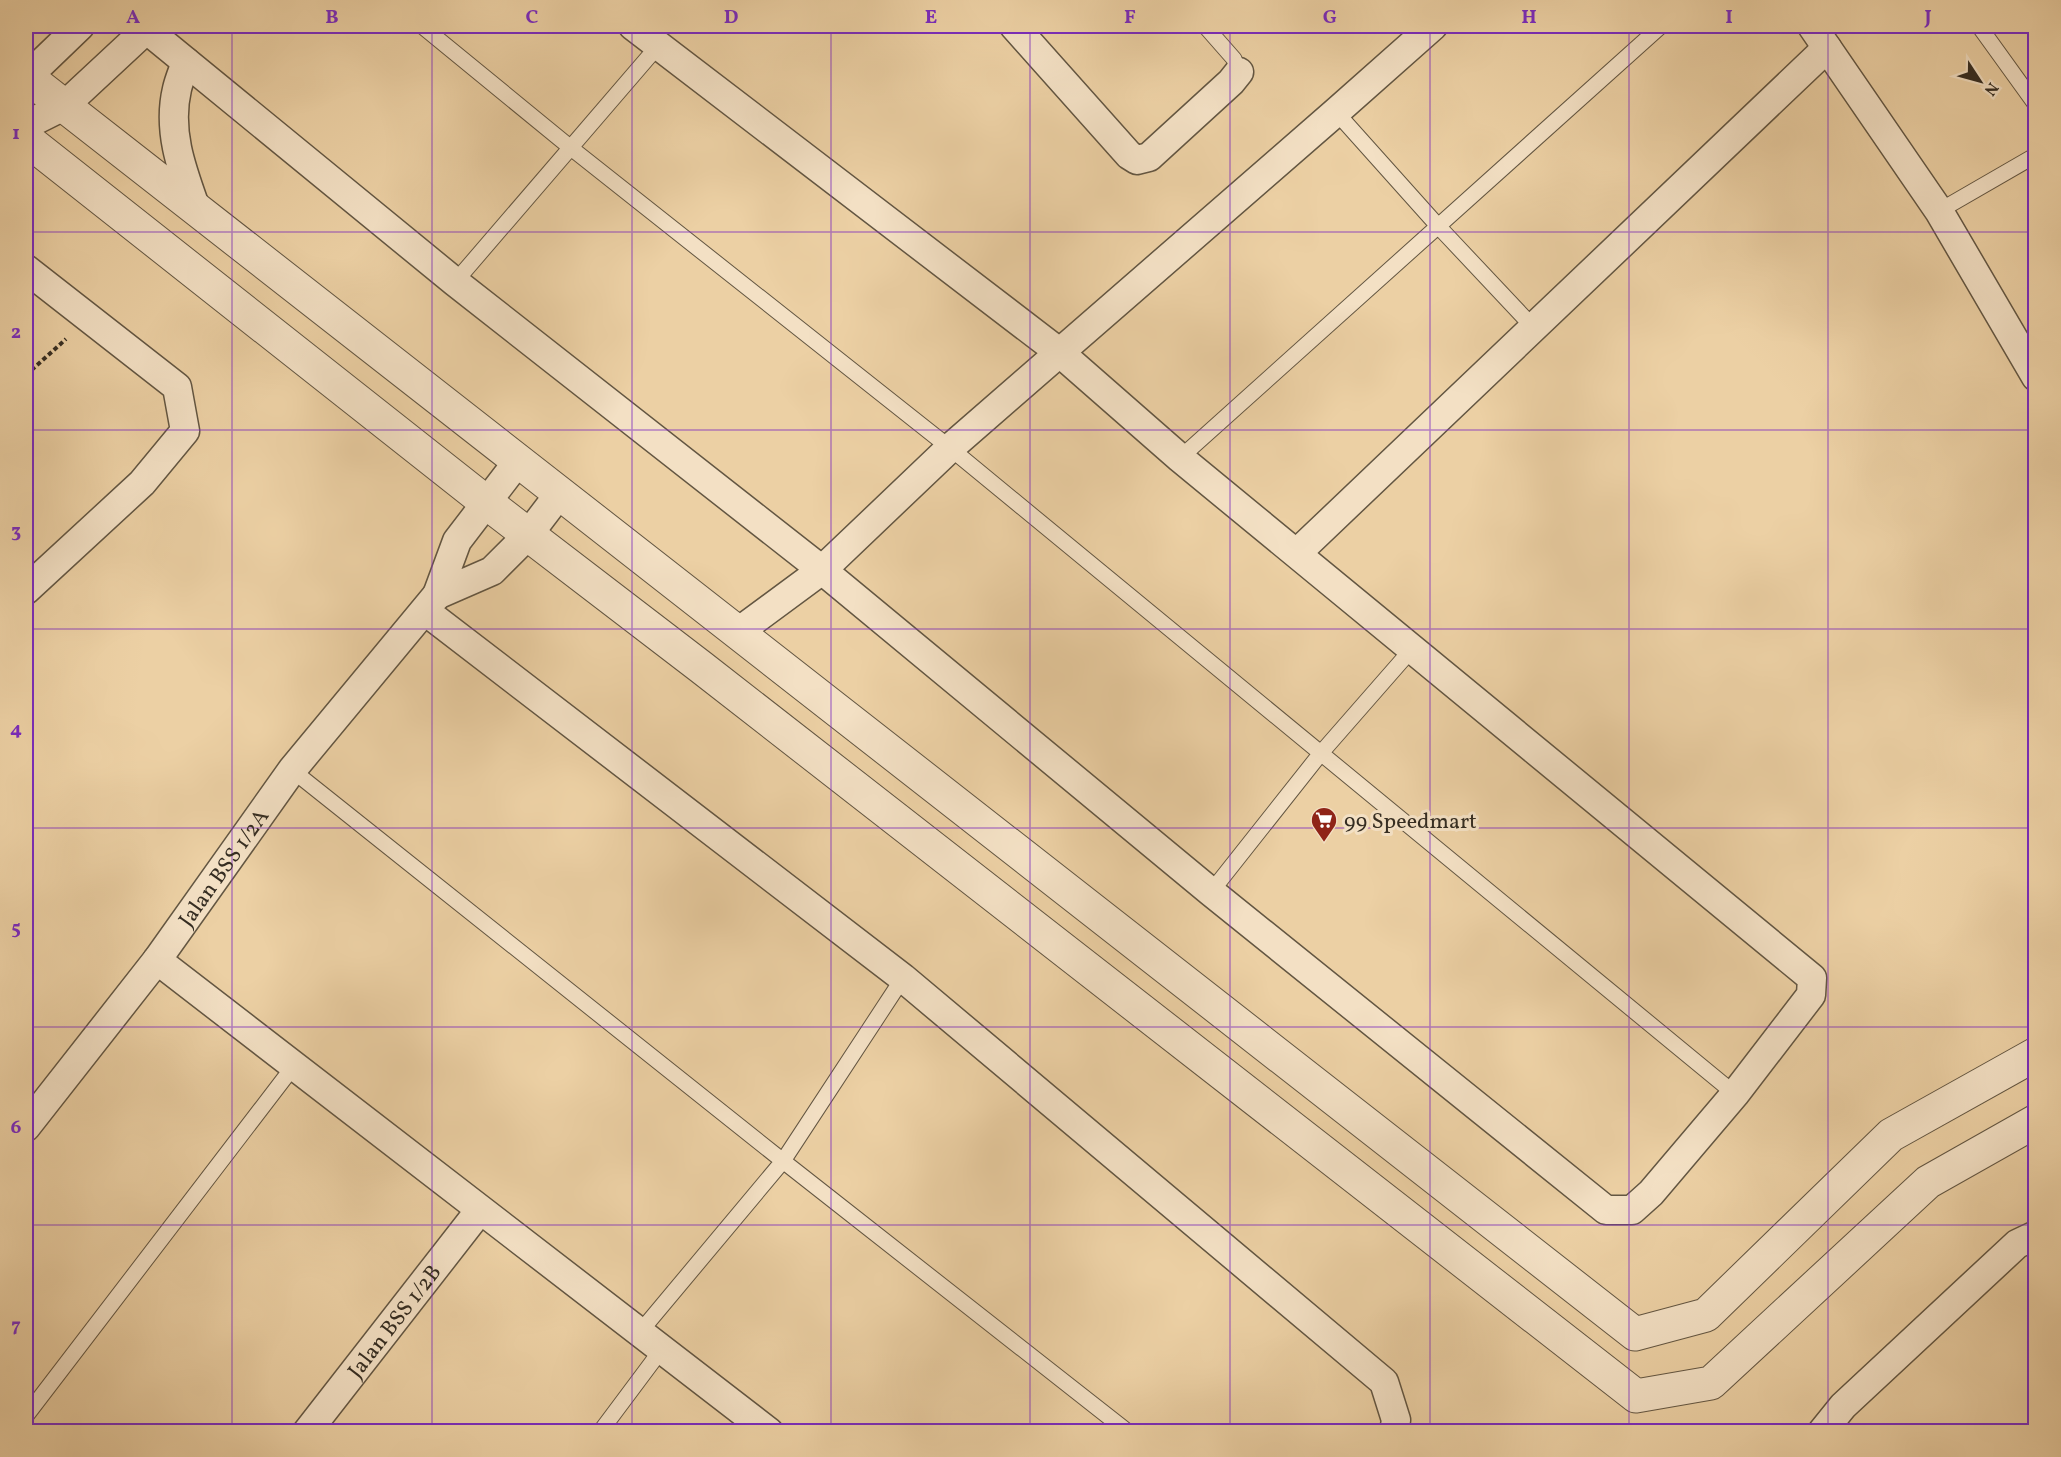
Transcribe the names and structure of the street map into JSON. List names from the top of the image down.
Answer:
{
  "streets": {
    "street": ["Jalan BSS 1/2A", "Jalan BSS 1/2B"]
  },
  "places": {
    "supermarket": ["99 Speedmart"]
  },
  "north": "bottom right",
  "grid": {
    "columns": [
      "A",
      "B",
      "C",
      "D",
      "E",
      "F",
      "G",
      "H",
      "I",
      "J"
    ],
    "rows": [
      "1",
      "2",
      "3",
      "4",
      "5",
      "6",
      "7"
    ]
  }
}
